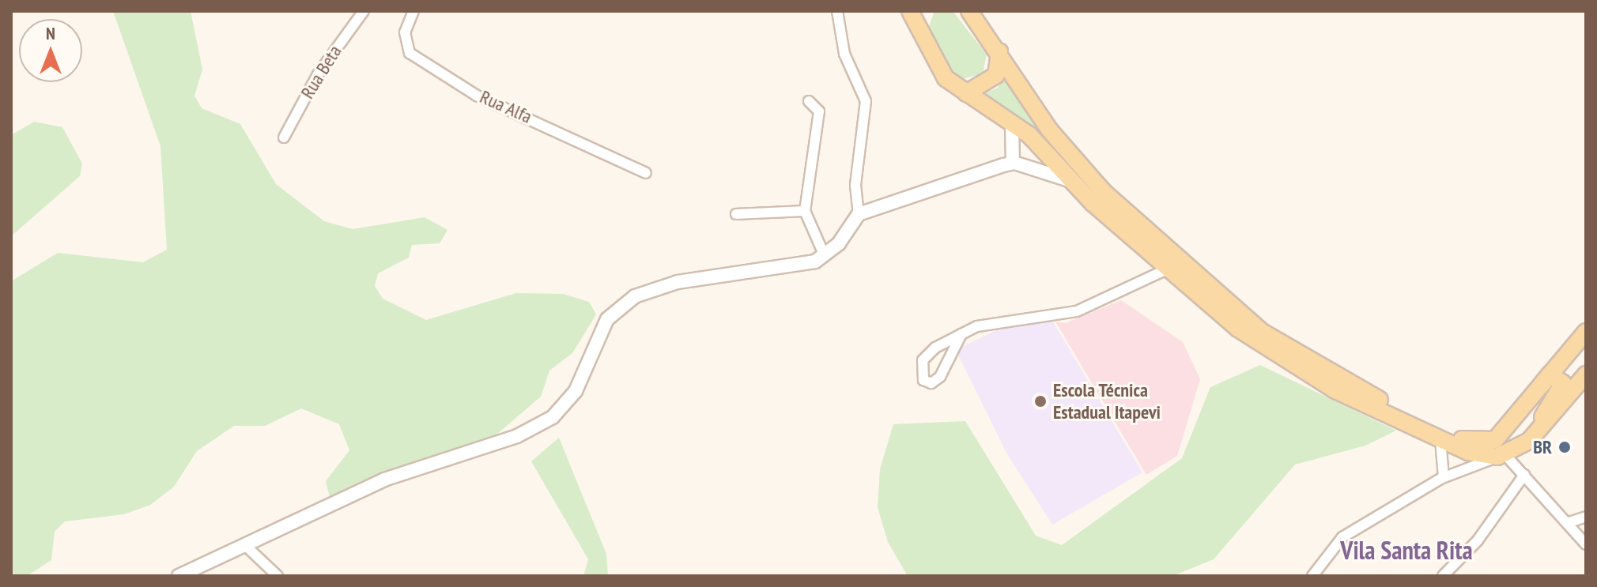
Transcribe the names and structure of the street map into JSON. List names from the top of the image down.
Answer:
{
  "streets": {
    "street": ["Rua Beta", "Rua Alfa"]
  },
  "districts": ["Vila Santa Rita"],
  "places": ["Escola Técnica Estadual Itapevi", "BR"],
  "north": "top"
}
